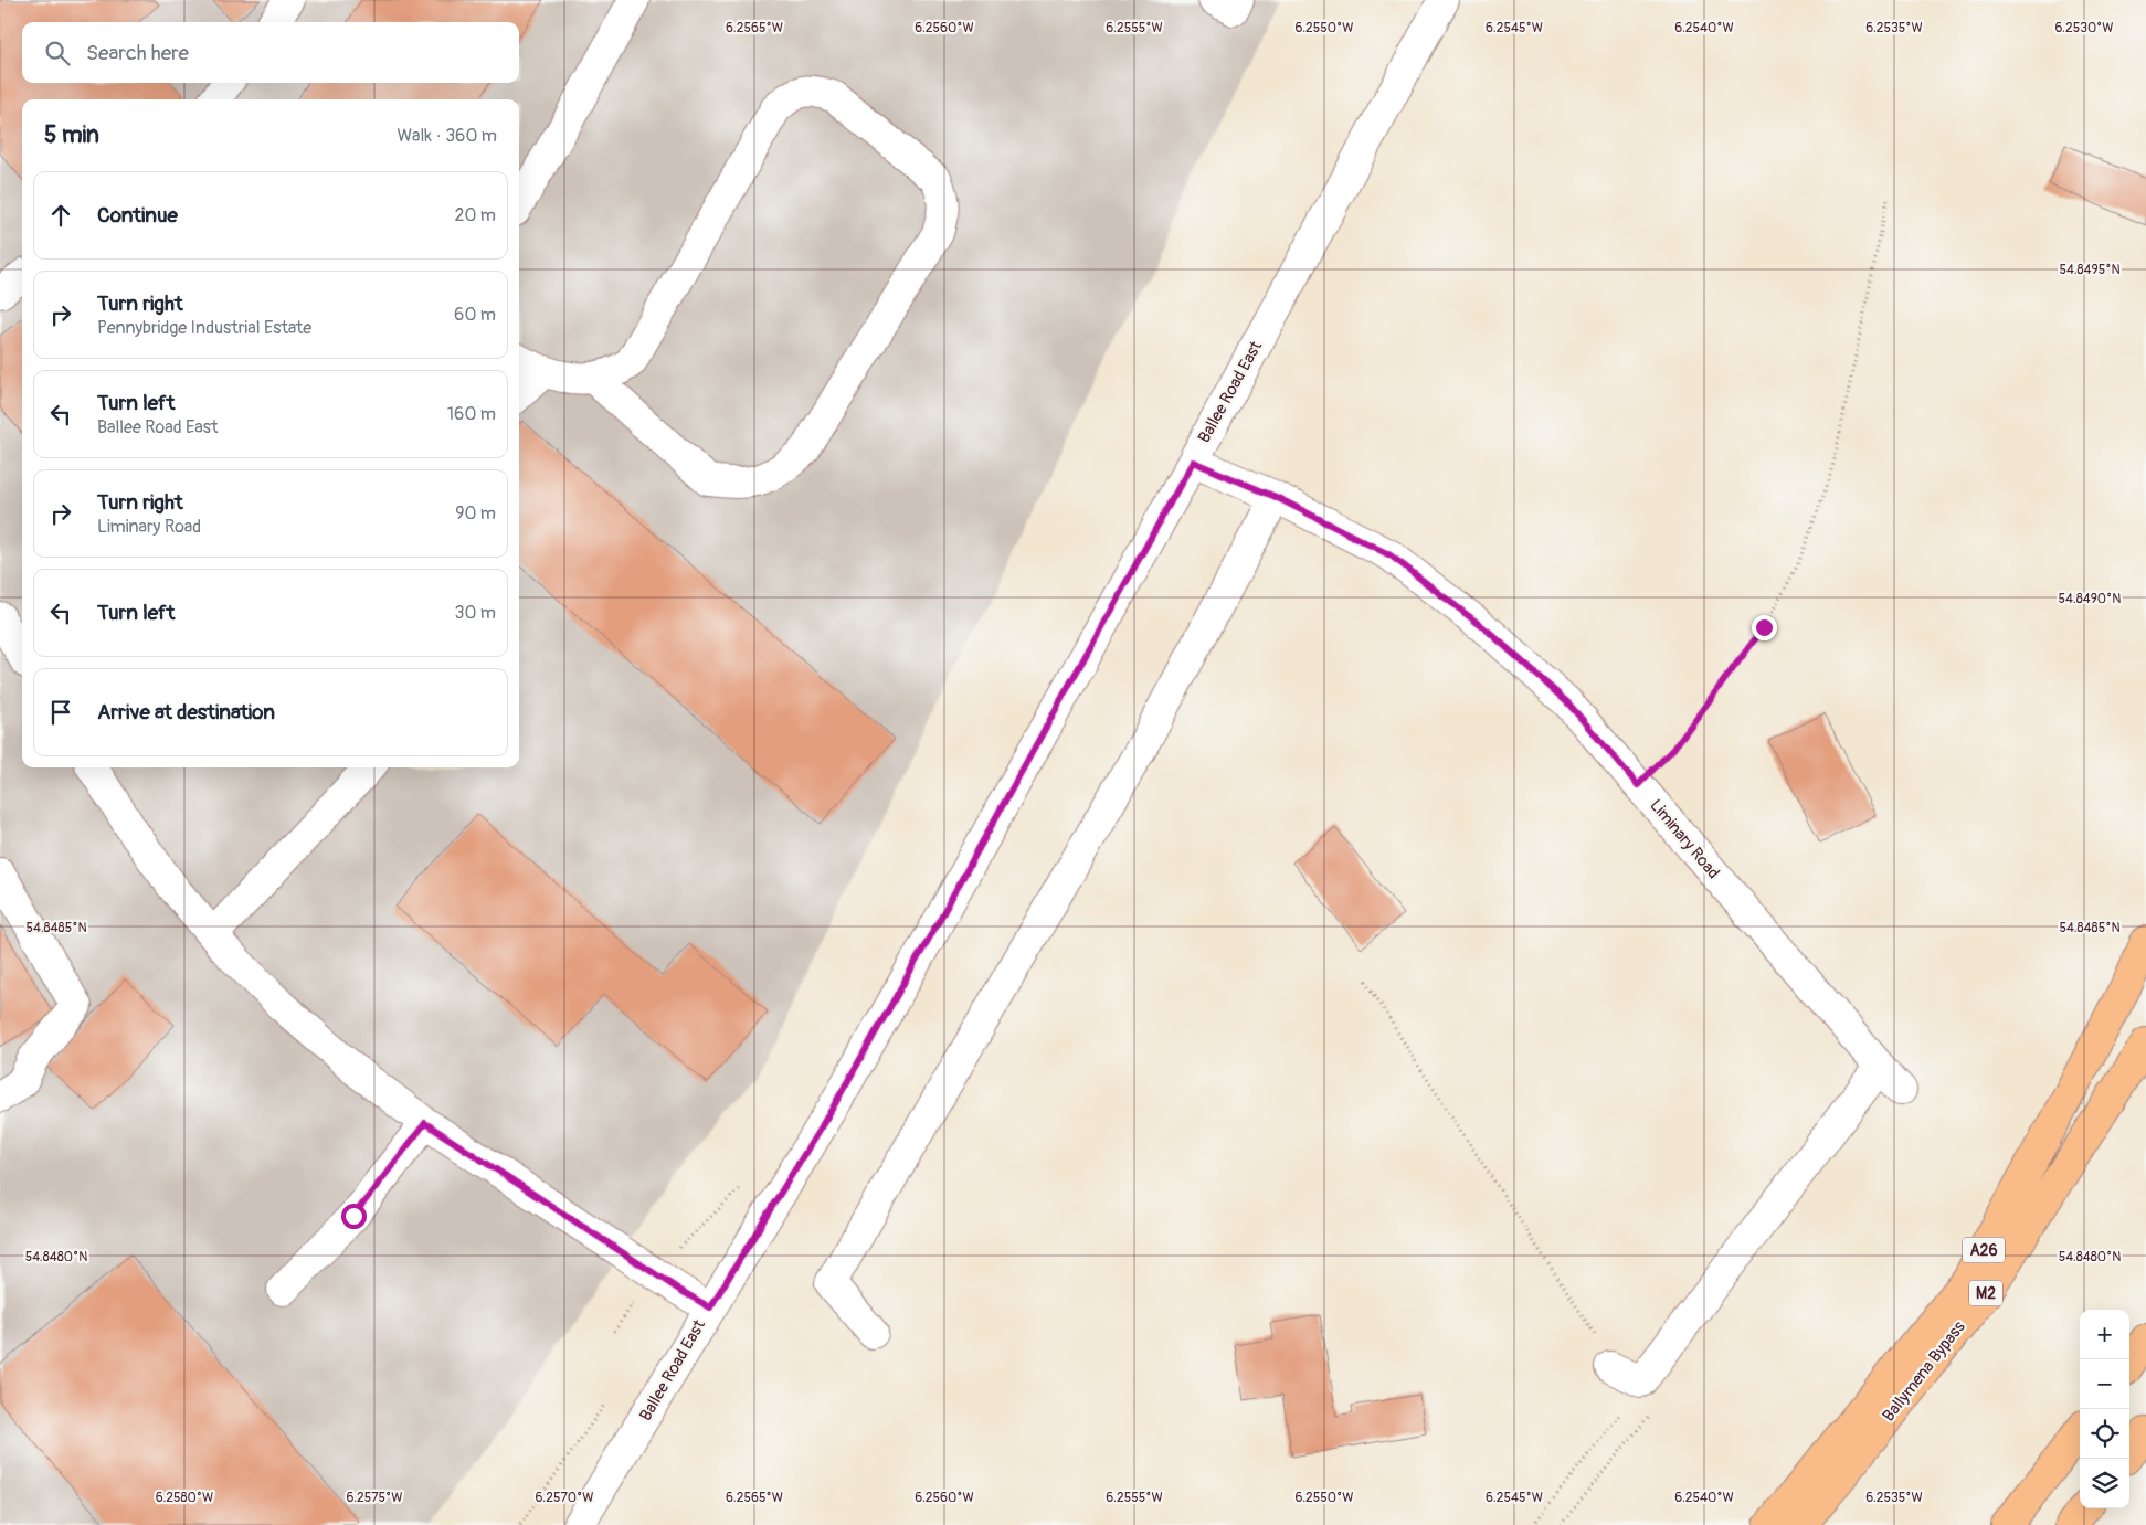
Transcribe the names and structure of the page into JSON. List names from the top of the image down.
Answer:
{
  "streets": {
    "highway": ["A26", "M2", "Ballymena Bypass"],
    "street": ["Ballee Road East", "Liminary Road"]
  },
  "crossings": [
    ["Ballee Road East", "Liminary Road"]
  ],
  "page": {
    "search": "Search here",
    "heading": ["5 min", "Walk · 360 m"],
    "list": [
      ["Continue", "20 m"],
      ["Turn right", "Pennybridge Industrial Estate", "60 m"],
      ["Turn left", "Ballee Road East", "160 m"],
      ["Turn right", "Liminary Road", "90 m"],
      ["Turn left", "30 m"],
      "Arrive at destination"
    ],
    "map_buttons": ["+", "−"]
  },
  "coordinates": [
    "6.2565°W",
    "6.2560°W",
    "6.2555°W",
    "6.2550°W",
    "6.2545°W",
    "6.2540°W",
    "6.2535°W",
    "6.2530°W",
    "54.8495°N",
    "54.8490°N",
    "54.8485°N",
    "54.8480°N",
    "6.2580°W",
    "6.2575°W",
    "6.2570°W"
  ]
}
